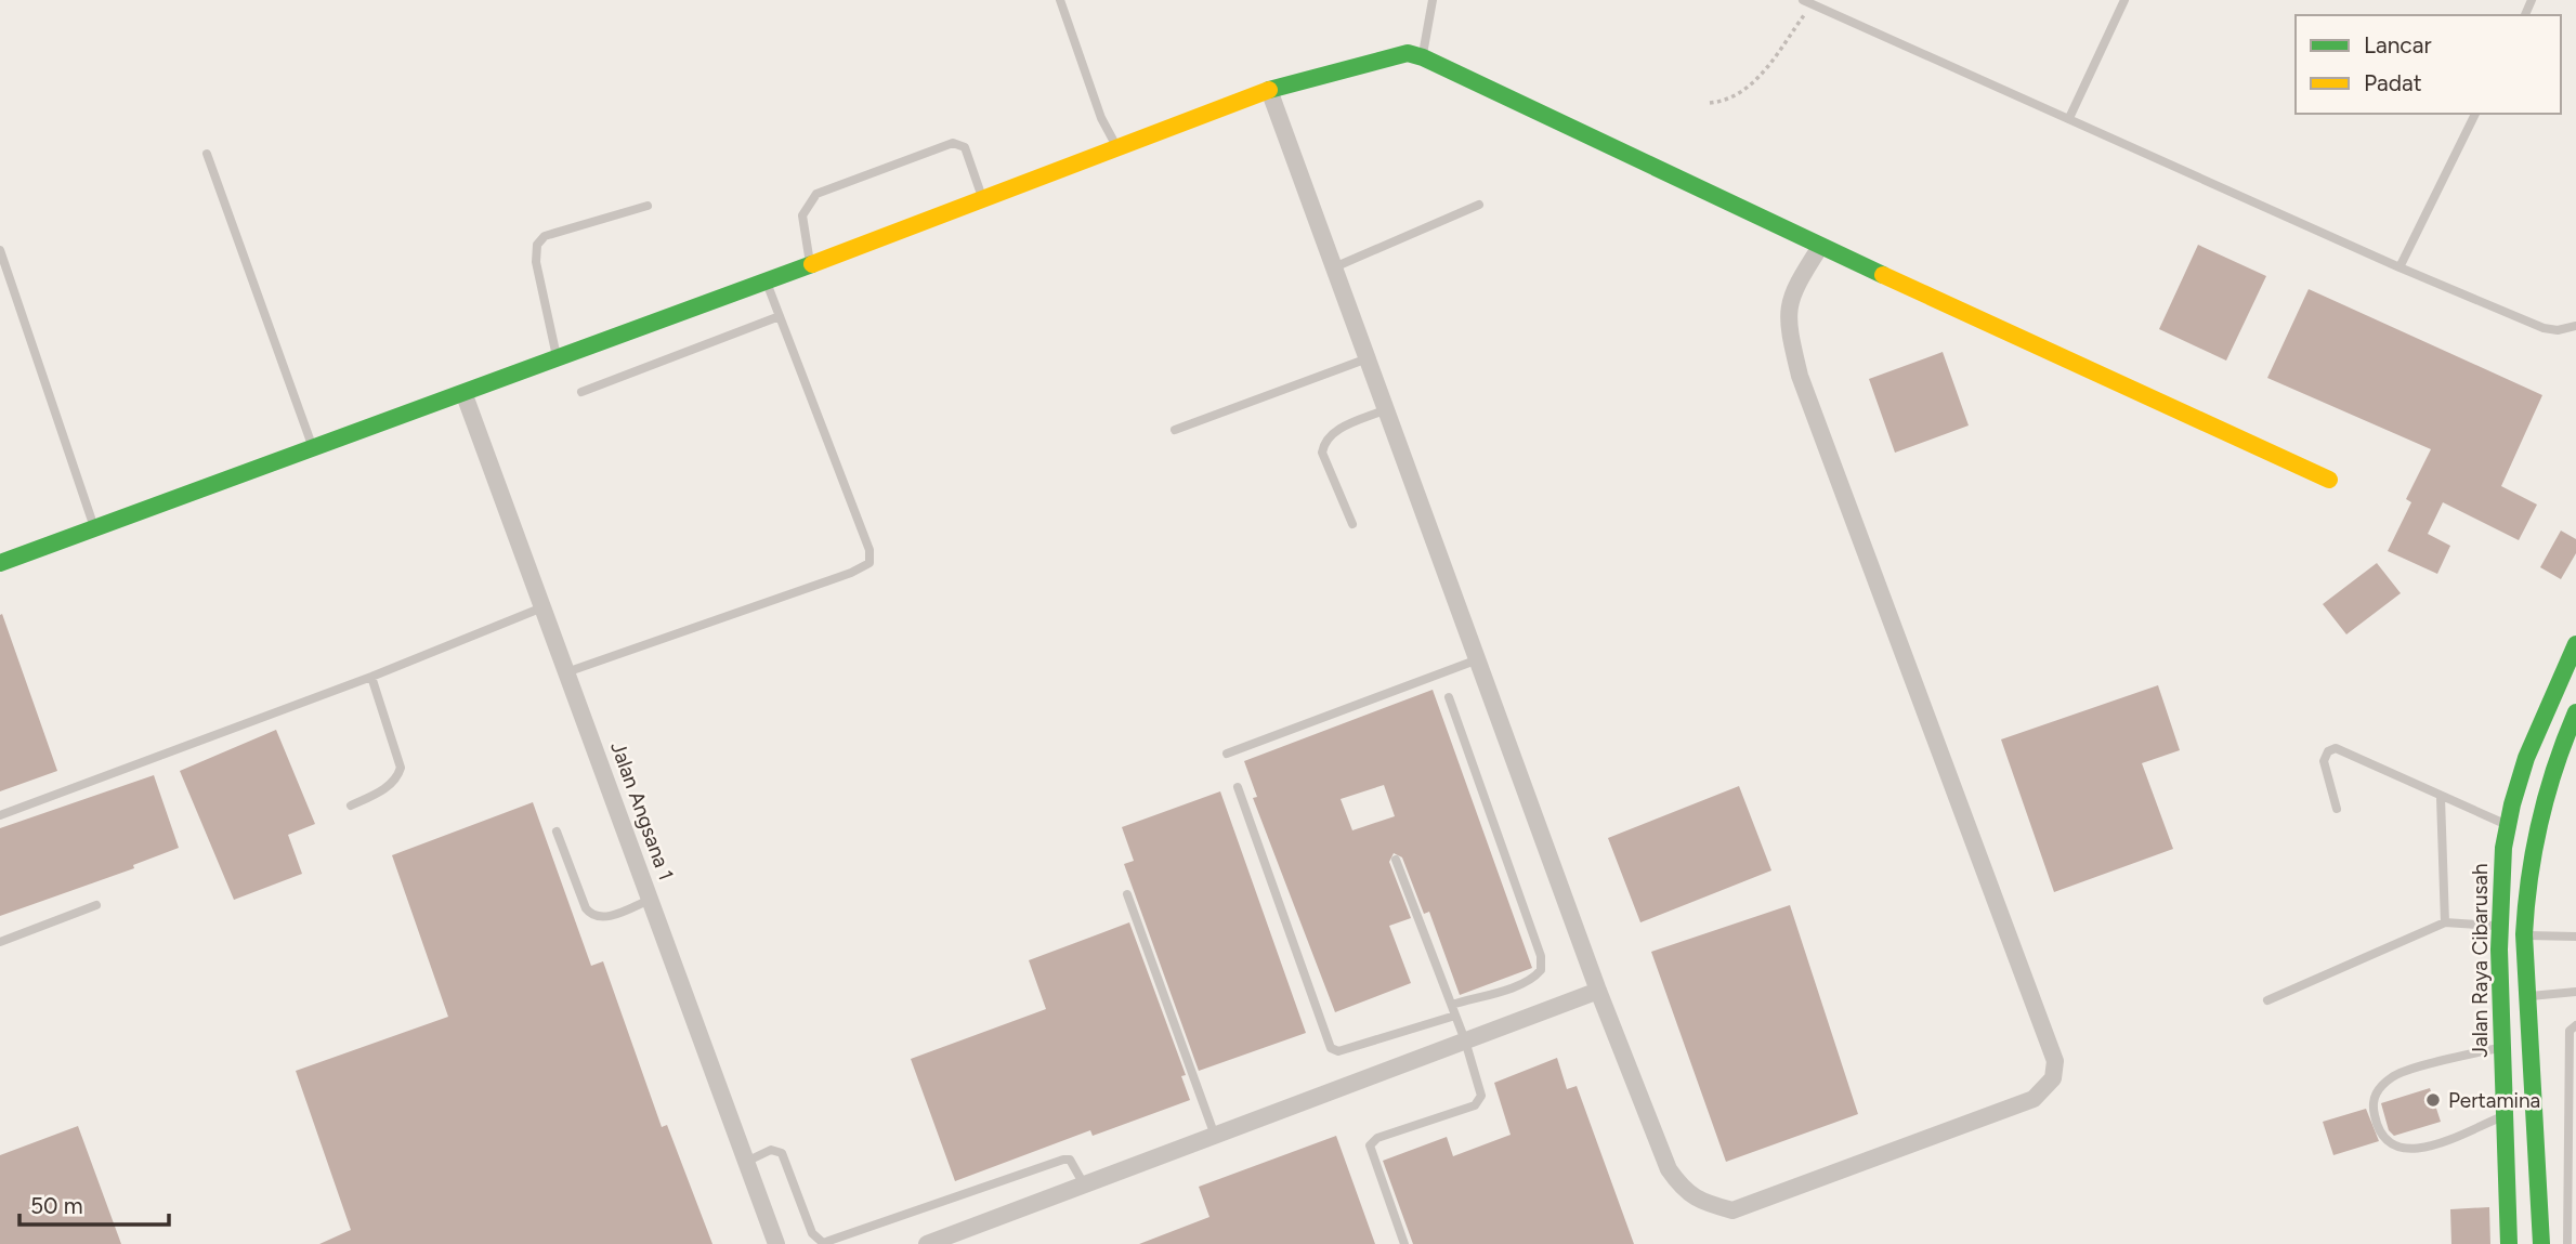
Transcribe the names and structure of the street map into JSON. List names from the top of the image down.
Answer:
{
  "streets": {
    "street": ["Jalan Angsana 1", "Jalan Raya Cibarusah"]
  },
  "places": ["Pertamina"],
  "legend": ["Lancar", "Padat"],
  "scale_bar": "50 m"
}
